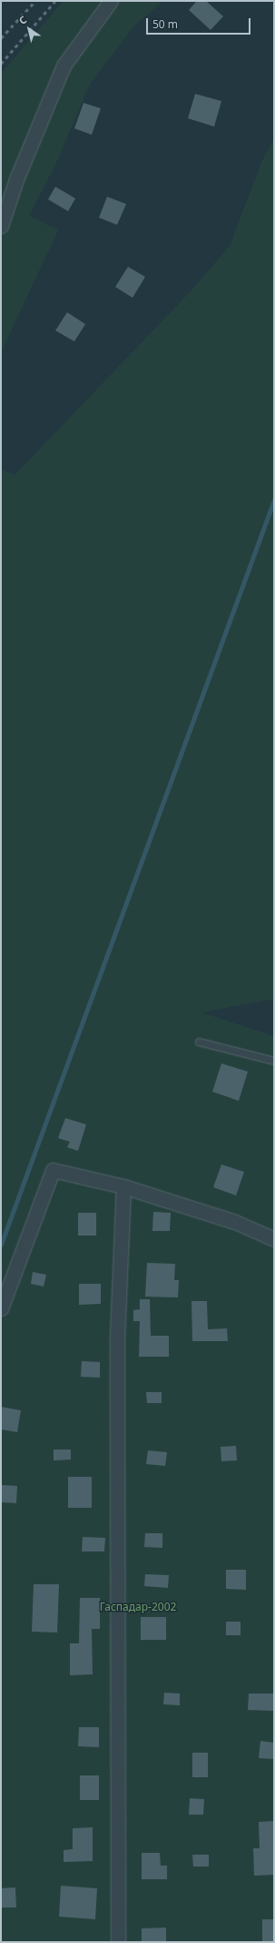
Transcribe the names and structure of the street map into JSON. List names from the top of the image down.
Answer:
{
  "parks": ["Гаспадар-2002"],
  "scale_bar": "50 m",
  "north": "top left"
}
